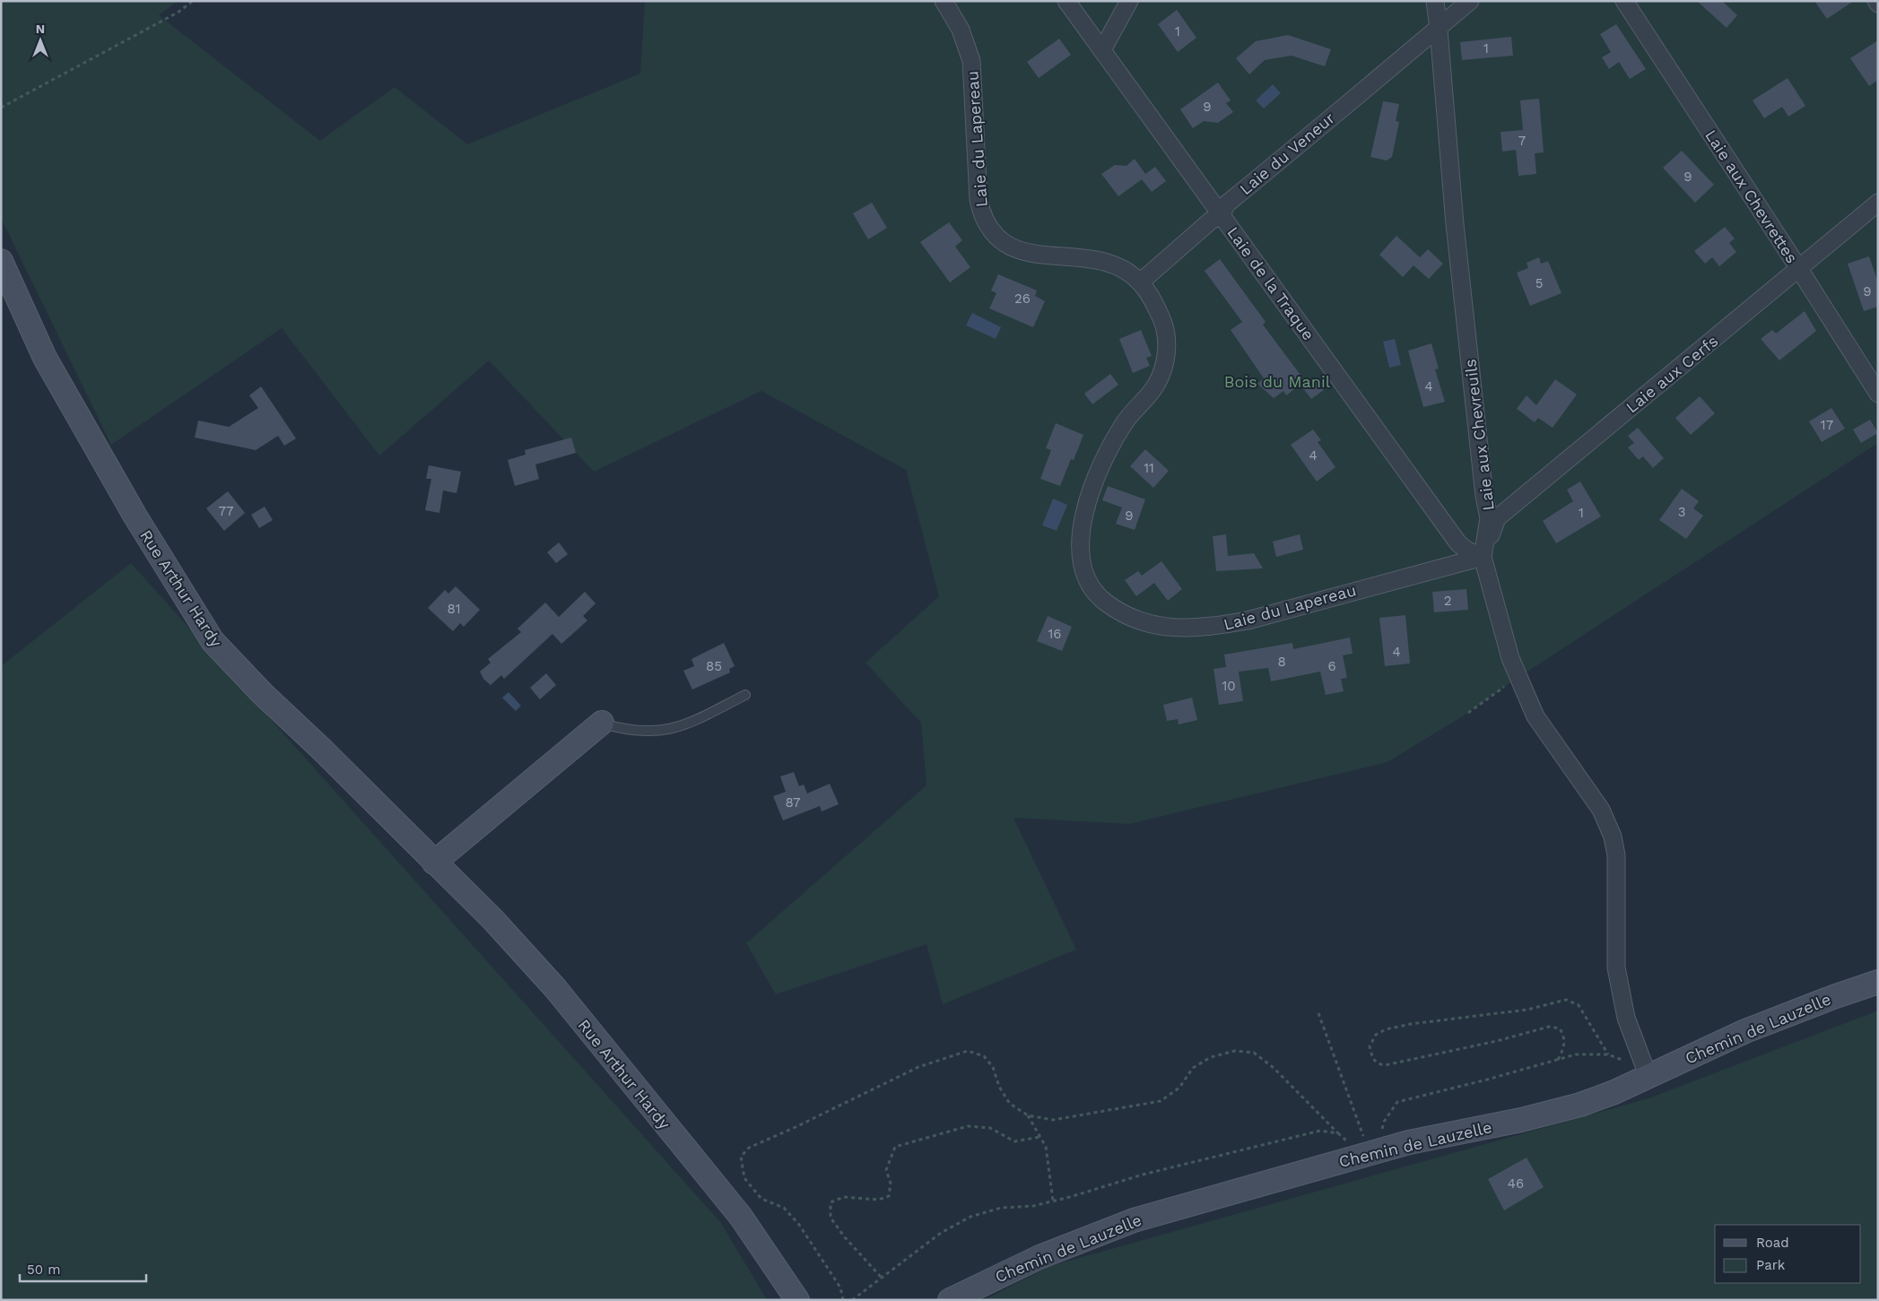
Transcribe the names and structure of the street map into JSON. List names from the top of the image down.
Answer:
{
  "streets": {
    "street": [
      "Laie du Lapereau",
      "Laie du Veneur",
      "Laie aux Chevrettes",
      "Laie de la Traque",
      "Laie aux Cerfs",
      "Laie aux Chevreuils",
      "Rue Arthur Hardy",
      "Chemin de Lauzelle"
    ]
  },
  "crossings": [
    ["Laie du Lapereau", "Laie du Veneur"],
    ["Laie du Lapereau", "Laie de la Traque"],
    ["Laie du Lapereau", "Laie aux Cerfs"],
    ["Laie du Lapereau", "Laie aux Chevreuils"],
    ["Laie du Veneur", "Laie de la Traque"],
    ["Laie du Veneur", "Laie aux Chevreuils"],
    ["Laie aux Chevrettes", "Laie aux Cerfs"],
    ["Laie de la Traque", "Laie aux Cerfs"],
    ["Laie de la Traque", "Laie aux Chevreuils"],
    ["Laie aux Cerfs", "Laie aux Chevreuils"],
    ["Laie aux Chevreuils", "Chemin de Lauzelle"]
  ],
  "parks": ["Bois du Manil"],
  "house_numbers": [
    "1",
    "1",
    "9",
    "7",
    "9",
    "5",
    "9",
    "26",
    "4",
    "17",
    "4",
    "11",
    "77",
    "3",
    "1",
    "9",
    "2",
    "81",
    "16",
    "4",
    "8",
    "85",
    "6",
    "10",
    "87",
    "46"
  ],
  "legend": ["Road", "Park"],
  "scale_bar": "50 m",
  "north": "top"
}
